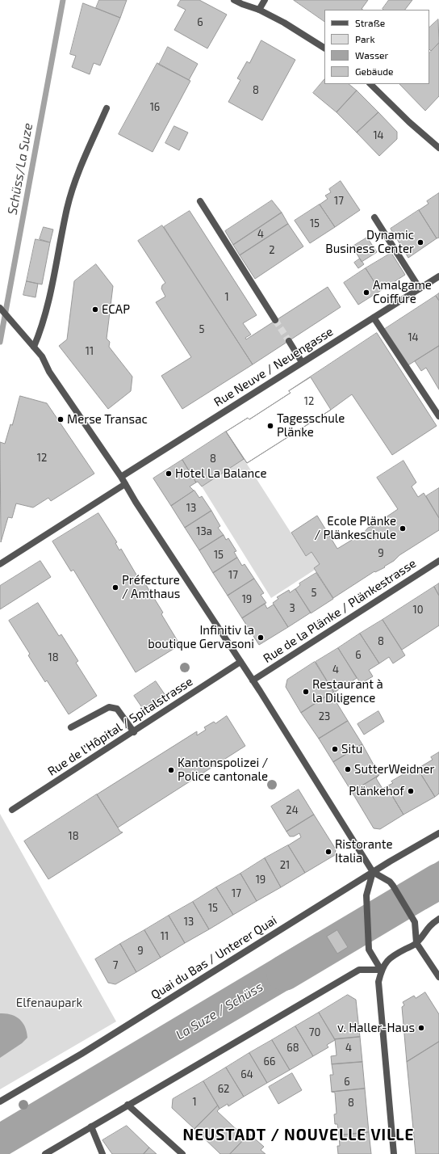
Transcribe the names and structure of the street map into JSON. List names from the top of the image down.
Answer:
{
  "streets": {
    "street": [
      "Rue Neuve / Neuengasse",
      "Rue de la Plänke / Plänkestrasse",
      "Rue de l'Hôpital / Spitalstrasse",
      "Quai du Bas / Unterer Quai"
    ]
  },
  "districts": ["NEUSTADT / NOUVELLE VILLE"],
  "water": ["Schüss/La Suze", "La Suze / Schüss"],
  "parks": ["Elfenaupark"],
  "places": [
    "Dynamic Business Center",
    "Amalgame Coiffure",
    "ECAP",
    "Merse Transac",
    "Tagesschule Plänke",
    "Hotel La Balance",
    "Ecole Plänke / Plänkeschule",
    "Préfecture / Amthaus",
    "Infinitiv la boutique Gervasoni",
    "Restaurant à la Diligence",
    "Situ",
    "SutterWeidner",
    "Kantonspolizei / Police cantonale",
    "Plänkehof",
    "Ristorante Italia",
    "v. Haller-Haus"
  ],
  "house_numbers": [
    "6",
    "8",
    "16",
    "14",
    "17",
    "15",
    "4",
    "2",
    "1",
    "5",
    "14",
    "11",
    "12",
    "12",
    "8",
    "13",
    "13a",
    "9",
    "15",
    "17",
    "5",
    "19",
    "3",
    "10",
    "8",
    "6",
    "18",
    "4",
    "23",
    "24",
    "18",
    "21",
    "19",
    "17",
    "15",
    "13",
    "11",
    "9",
    "7",
    "70",
    "68",
    "4",
    "66",
    "64",
    "6",
    "62",
    "1",
    "8"
  ],
  "legend": [
    "Straße",
    "Park",
    "Wasser",
    "Gebäude"
  ]
}
